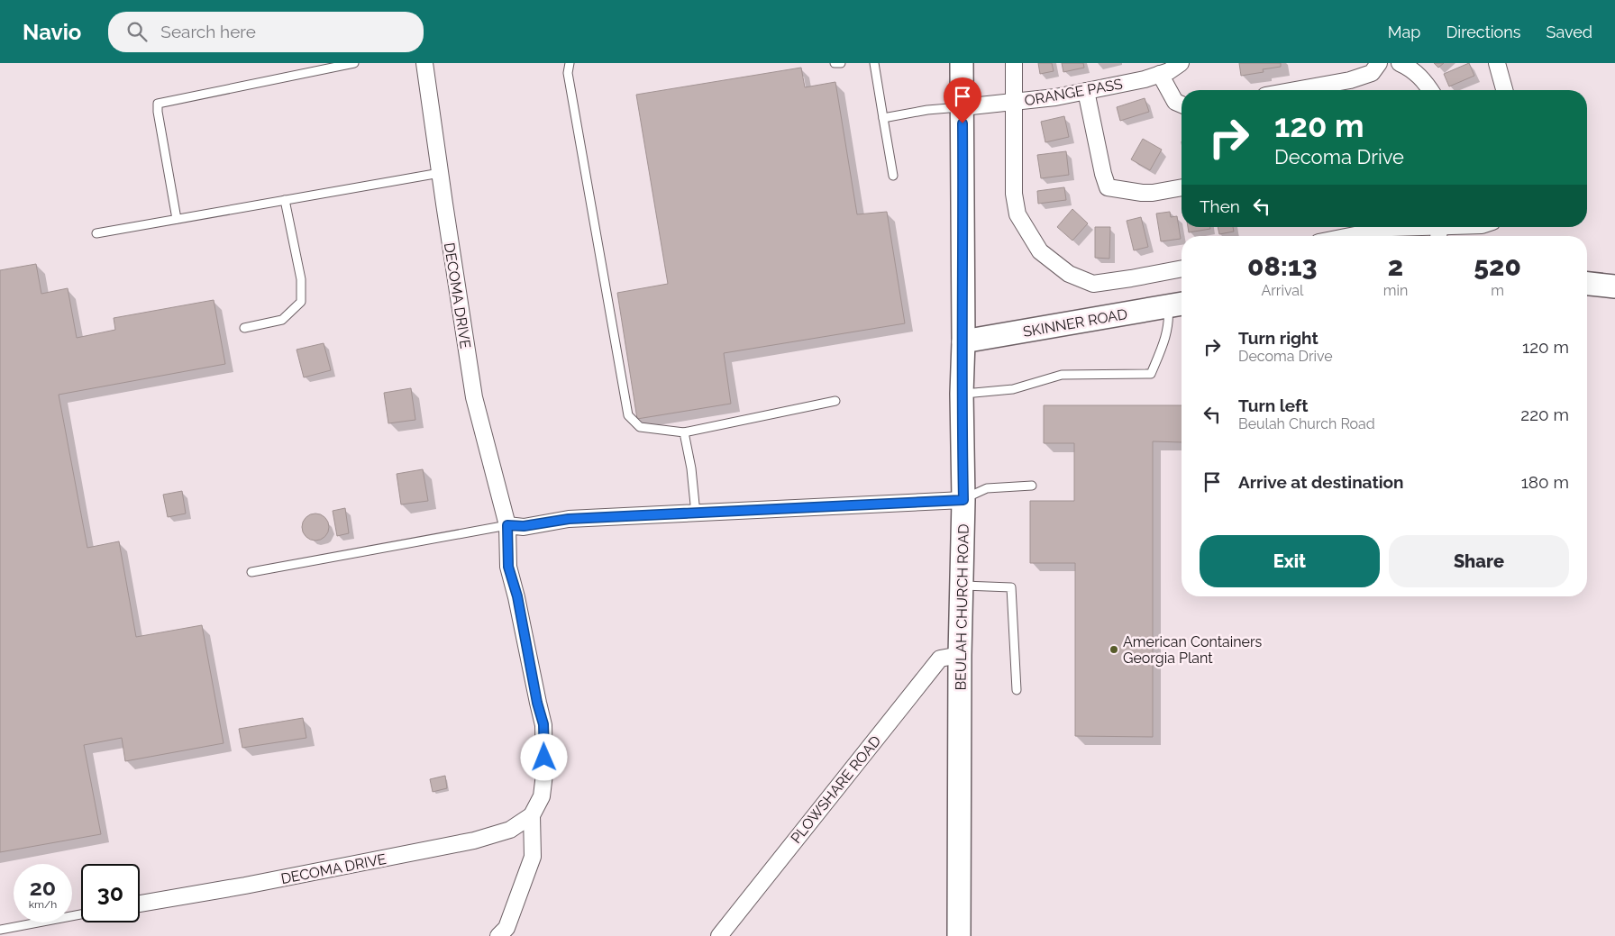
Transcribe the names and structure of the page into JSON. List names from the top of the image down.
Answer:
{
  "streets": {
    "street": [
      "ORANGE PASS",
      "DECOMA DRIVE",
      "SKINNER ROAD",
      "BEULAH CHURCH ROAD",
      "PLOWSHARE ROAD"
    ]
  },
  "crossings": [
    ["ORANGE PASS", "BEULAH CHURCH ROAD"],
    ["SKINNER ROAD", "BEULAH CHURCH ROAD"],
    ["BEULAH CHURCH ROAD", "PLOWSHARE ROAD"]
  ],
  "places": ["American Containers Georgia Plant"],
  "page": {
    "header": "Navio",
    "search": "Search here",
    "nav": ["Map", "Directions", "Saved"],
    "turn": ["120 m", "Decoma Drive"],
    "then": "Then",
    "eta": [
      "08:13",
      "Arrival",
      "2",
      "min",
      "520",
      "m"
    ],
    "list": [
      {
        "name": "Turn right",
        "note": "Decoma Drive",
        "value": "120 m"
      },
      {
        "name": "Turn left",
        "note": "Beulah Church Road",
        "value": "220 m"
      },
      {
        "name": "Arrive at destination",
        "value": "180 m"
      }
    ],
    "buttons": ["Exit", "Share"],
    "speed": "20 km/h",
    "limit": "30"
  }
}
